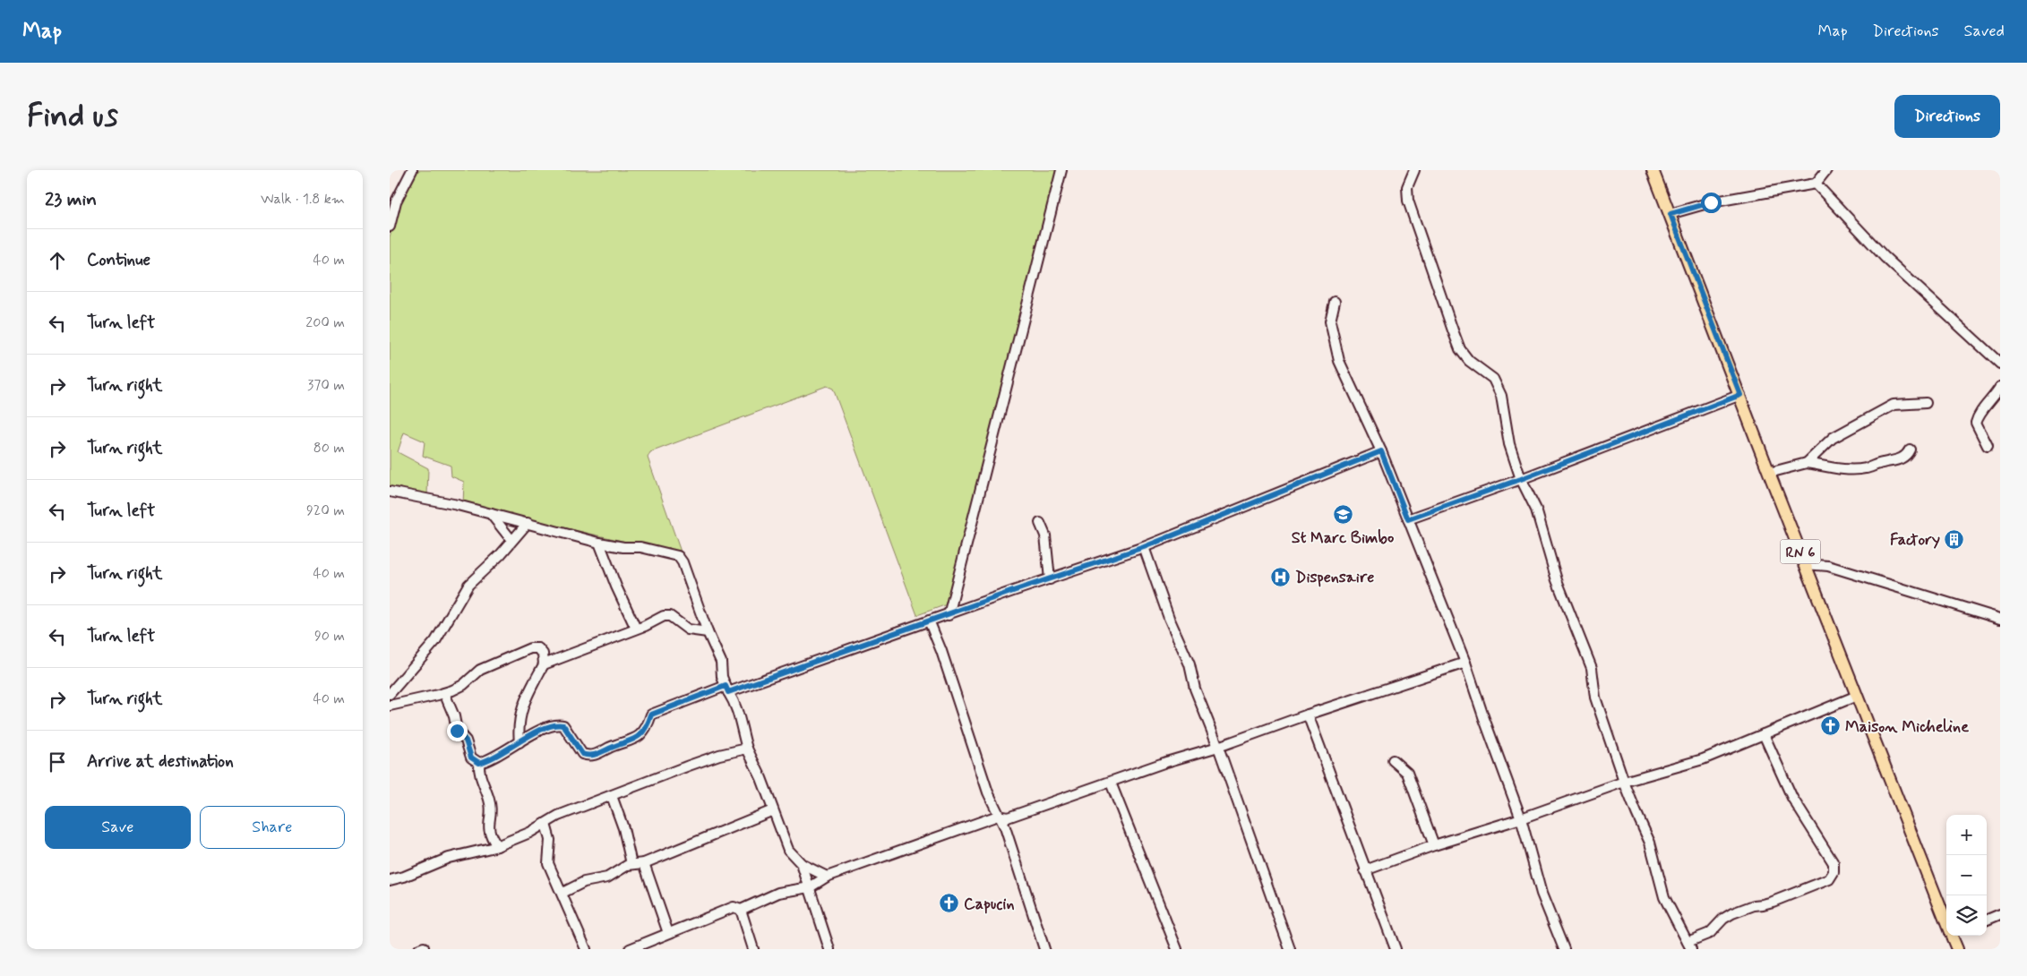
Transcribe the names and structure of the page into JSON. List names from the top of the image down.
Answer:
{
  "streets": {
    "main road": ["RN 6"]
  },
  "places": {
    "school or university": ["St Marc Bimbo"],
    "building": ["Factory"],
    "hospital": ["Dispensaire"],
    "church": ["Maison Micheline", "Capucin"]
  },
  "page": {
    "header": "Map",
    "nav": ["Map", "Directions", "Saved"],
    "buttons": [
      "Directions",
      ["Save", "Share"]
    ],
    "title": "Find us",
    "heading": ["23 min", "Walk · 1.8 km"],
    "list": [
      ["Continue", "40 m"],
      ["Turn left", "200 m"],
      ["Turn right", "370 m"],
      ["Turn right", "80 m"],
      ["Turn left", "920 m"],
      ["Turn right", "40 m"],
      ["Turn left", "90 m"],
      ["Turn right", "40 m"],
      "Arrive at destination"
    ],
    "map_buttons": ["+", "−"]
  }
}
